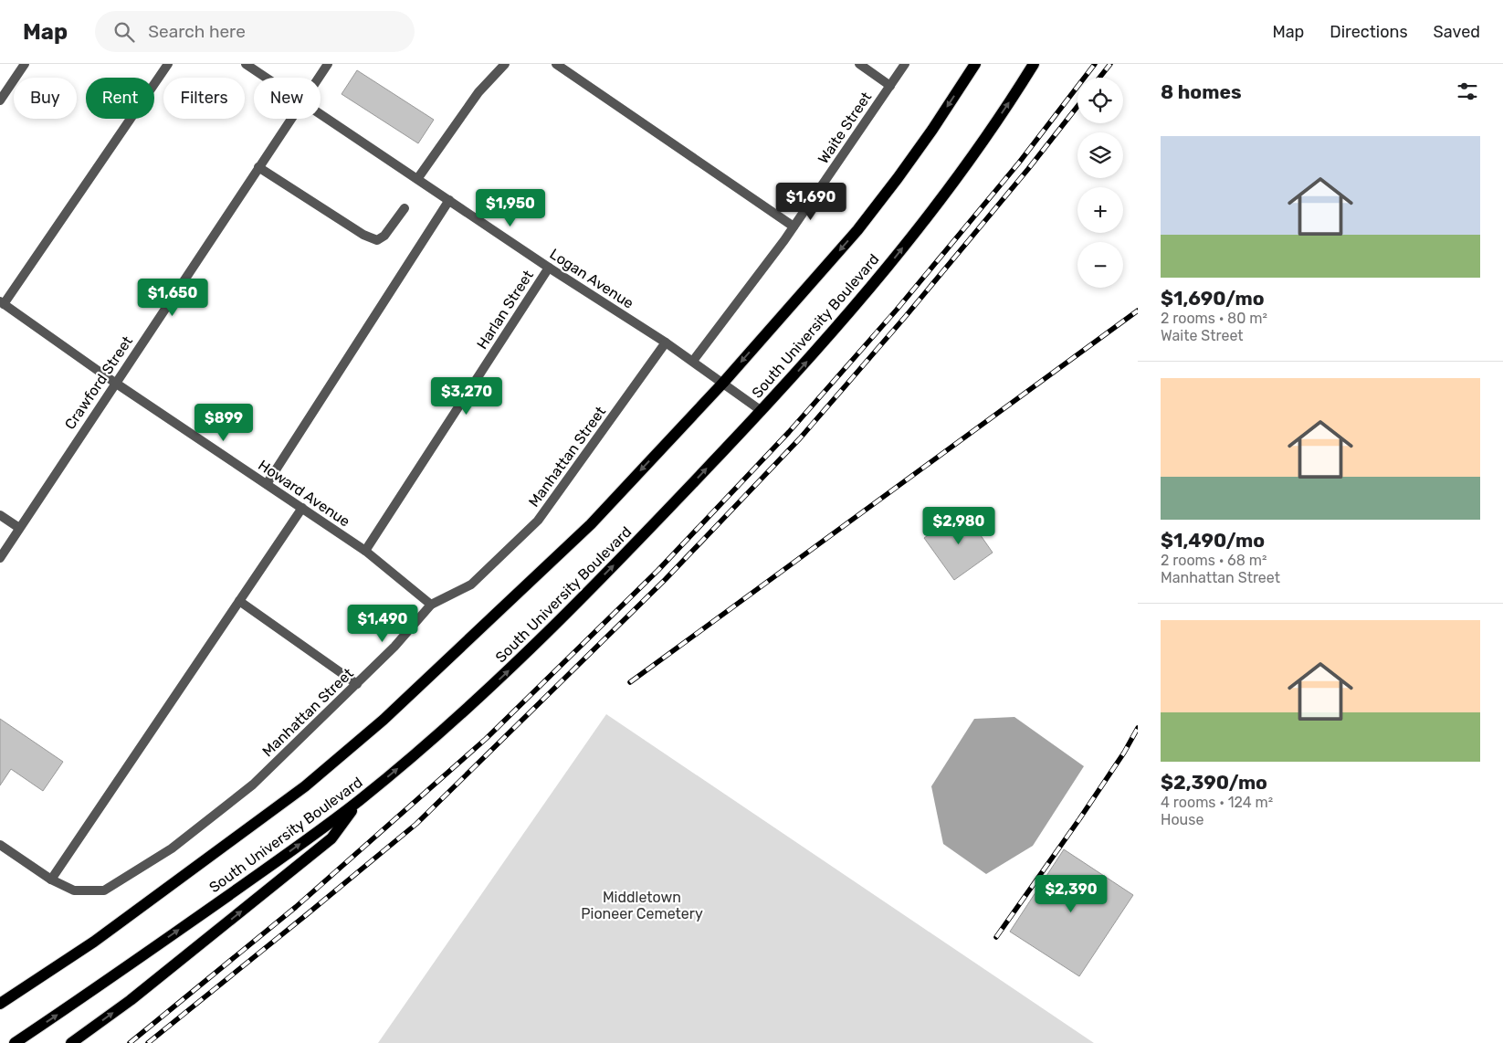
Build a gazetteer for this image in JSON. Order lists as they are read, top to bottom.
{
  "streets": {
    "main road": ["South University Boulevard"],
    "street": [
      "Waite Street",
      "Logan Avenue",
      "Harlan Street",
      "Crawford Street",
      "Manhattan Street",
      "Howard Avenue"
    ]
  },
  "crossings": [
    ["Waite Street", "Logan Avenue"],
    ["Logan Avenue", "Harlan Street"],
    ["Logan Avenue", "South University Boulevard"],
    ["Logan Avenue", "Manhattan Street"],
    ["Harlan Street", "Howard Avenue"],
    ["Crawford Street", "Howard Avenue"],
    ["Manhattan Street", "Howard Avenue"]
  ],
  "parks": ["Middletown Pioneer Cemetery"],
  "page": {
    "header": "Map",
    "search": "Search here",
    "nav": ["Map", "Directions", "Saved"],
    "heading": "8 homes",
    "map_buttons": ["+", "−"],
    "chip": [
      "Buy",
      "Rent",
      "Filters",
      "New"
    ],
    "list": [
      {
        "name": "$1,690/mo",
        "note": "2 rooms · 80 m² · Waite Street"
      },
      {
        "name": "$1,490/mo",
        "note": "2 rooms · 68 m² · Manhattan Street"
      },
      {
        "name": "$2,390/mo",
        "note": "4 rooms · 124 m² · House"
      }
    ],
    "price": [
      "$1,690",
      "$1,950",
      "$1,650",
      "$3,270",
      "$899",
      "$2,980",
      "$1,490",
      "$2,390"
    ]
  }
}
